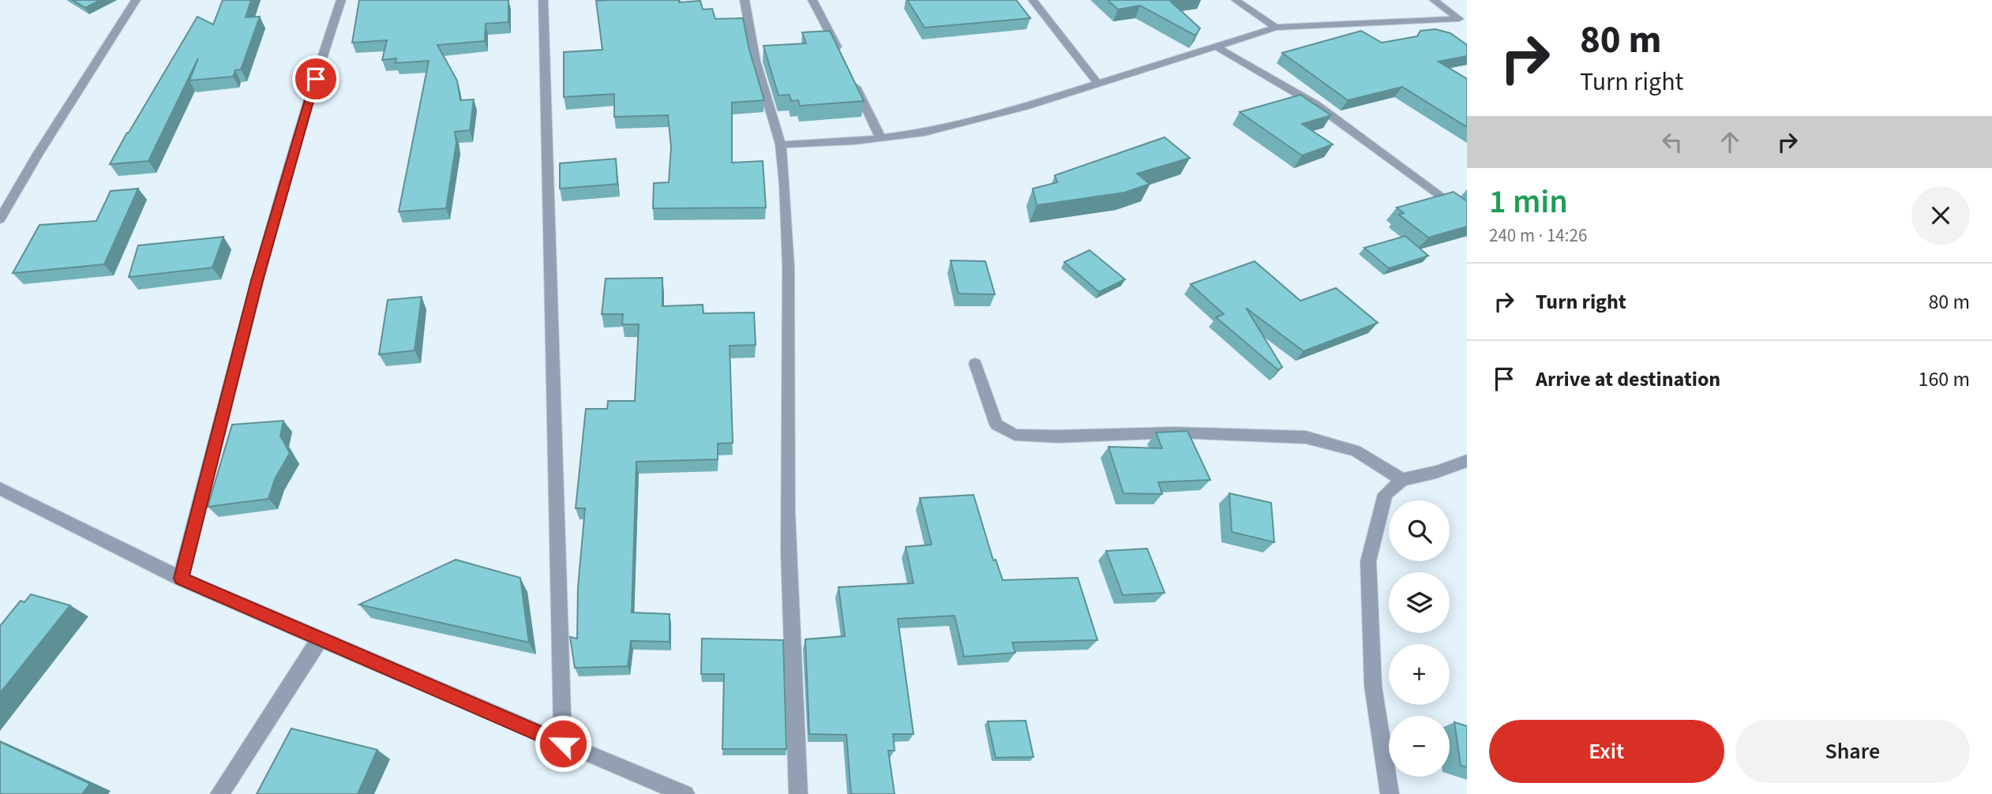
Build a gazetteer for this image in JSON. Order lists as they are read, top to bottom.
{
  "page": {
    "turn": ["80 m", "Turn right"],
    "heading": ["1 min", "240 m · 14:26"],
    "list": [
      {
        "name": "Turn right",
        "value": "80 m"
      },
      {
        "name": "Arrive at destination",
        "value": "160 m"
      }
    ],
    "map_buttons": ["+", "−"],
    "buttons": ["Exit", "Share"]
  }
}
